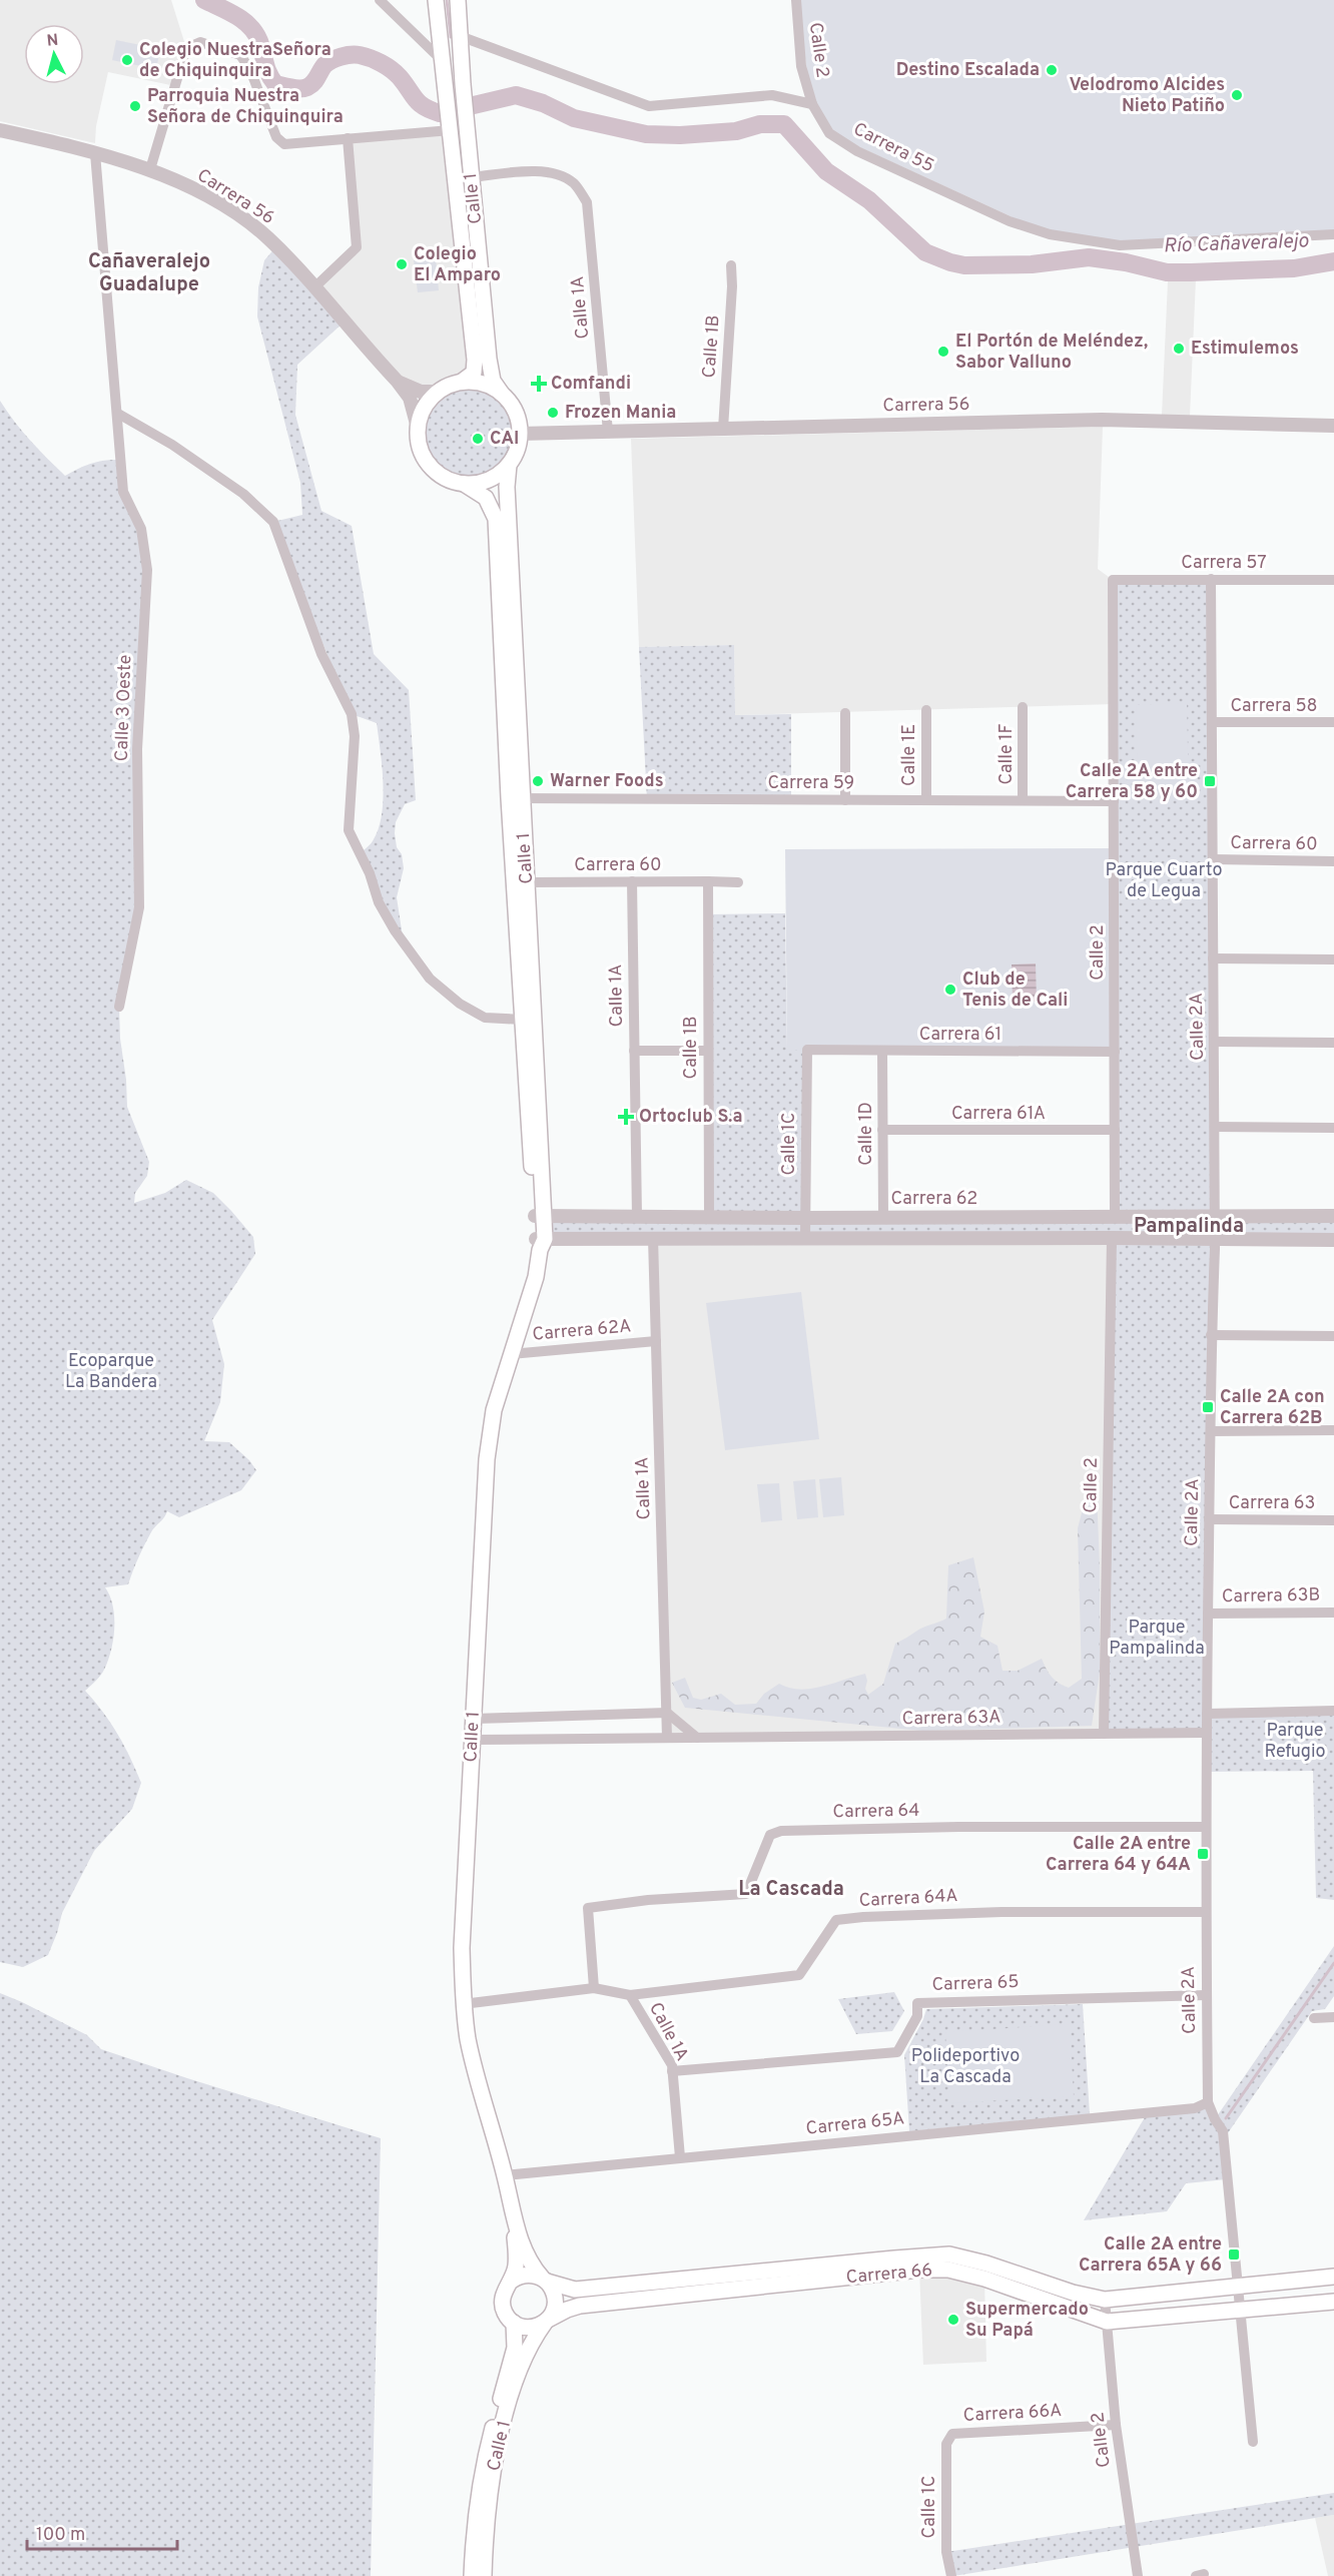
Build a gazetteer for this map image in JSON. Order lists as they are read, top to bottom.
{
  "streets": {
    "main road": ["Calle 1", "Carrera 66"],
    "street": [
      "Calle 2",
      "Carrera 55",
      "Carrera 56",
      "Calle 1A",
      "Calle 1B",
      "Carrera 57",
      "Carrera 58",
      "Calle 3 Oeste",
      "Calle 1F",
      "Calle 1E",
      "Carrera 59",
      "Carrera 60",
      "Calle 2A",
      "Carrera 61",
      "Carrera 61A",
      "Calle 1D",
      "Calle 1C",
      "Carrera 62",
      "Carrera 62A",
      "Carrera 63",
      "Carrera 63B",
      "Carrera 63A",
      "Carrera 64",
      "Carrera 64A",
      "Carrera 65",
      "Carrera 65A",
      "Carrera 66A"
    ]
  },
  "crossings": [
    ["Calle 2", "Carrera 55"],
    ["Calle 2", "Carrera 57"],
    ["Calle 2", "Carrera 59"],
    ["Calle 2", "Carrera 61"],
    ["Calle 2", "Carrera 61A"],
    ["Calle 2", "Carrera 62"],
    ["Calle 2", "Carrera 63A"],
    ["Calle 2", "Carrera 66"],
    ["Calle 2", "Carrera 66A"],
    ["Carrera 56", "Calle 1"],
    ["Carrera 56", "Calle 1A"],
    ["Carrera 56", "Calle 1B"],
    ["Carrera 56", "Calle 3 Oeste"],
    ["Calle 1", "Calle 1A"],
    ["Calle 1", "Carrera 59"],
    ["Calle 1", "Carrera 60"],
    ["Calle 1", "Carrera 62"],
    ["Calle 1", "Carrera 62A"],
    ["Calle 1", "Carrera 63A"],
    ["Calle 1", "Carrera 64A"],
    ["Calle 1", "Carrera 65A"],
    ["Calle 1", "Carrera 66"],
    ["Calle 1A", "Carrera 60"],
    ["Calle 1A", "Carrera 62"],
    ["Calle 1A", "Carrera 62A"],
    ["Calle 1A", "Carrera 63A"],
    ["Calle 1A", "Carrera 64A"],
    ["Calle 1A", "Carrera 65"],
    ["Calle 1A", "Carrera 65A"],
    ["Calle 1B", "Carrera 60"],
    ["Calle 1B", "Carrera 62"],
    ["Carrera 57", "Calle 2A"],
    ["Carrera 58", "Calle 2A"],
    ["Calle 1F", "Carrera 59"],
    ["Calle 1E", "Carrera 59"],
    ["Carrera 60", "Calle 2A"],
    ["Calle 2A", "Carrera 62"],
    ["Calle 2A", "Carrera 63"],
    ["Calle 2A", "Carrera 63B"],
    ["Calle 2A", "Carrera 63A"],
    ["Calle 2A", "Carrera 64"],
    ["Calle 2A", "Carrera 64A"],
    ["Calle 2A", "Carrera 65"],
    ["Calle 2A", "Carrera 65A"],
    ["Calle 2A", "Carrera 66"],
    ["Carrera 61", "Calle 1D"],
    ["Carrera 61", "Calle 1C"],
    ["Carrera 61A", "Calle 1D"],
    ["Calle 1D", "Carrera 62"],
    ["Calle 1C", "Carrera 62"],
    ["Calle 1C", "Carrera 66A"],
    ["Carrera 64", "Carrera 64A"]
  ],
  "districts": ["Cañaveralejo Guadalupe", "Pampalinda", "La Cascada"],
  "water": ["Río Cañaveralejo"],
  "parks": [
    "Parque Cuarto de Legua",
    "Ecoparque La Bandera",
    "Parque Pampalinda",
    "Parque Refugio",
    "Polideportivo La Cascada"
  ],
  "places": {
    "other": [
      "Colegio NuestraSeñora de Chiquinquira",
      "Destino Escalada",
      "Velodromo Alcides Nieto Patiño",
      "Parroquia Nuestra Señora de Chiquinquira",
      "Colegio El Amparo",
      "Estimulemos",
      "El Portón de Meléndez, Sabor Valluno",
      "Frozen Mania",
      "CAI",
      "Warner Foods",
      "Club de Tenis de Cali",
      "Supermercado Su Papá"
    ],
    "health": ["Comfandi", "Ortoclub S.a"],
    "transit": [
      "Calle 2A entre Carrera 58 y 60",
      "Calle 2A con Carrera 62B",
      "Calle 2A entre Carrera 64 y 64A",
      "Calle 2A entre Carrera 65A y 66"
    ]
  },
  "scale_bar": "100 m",
  "north": "top"
}
